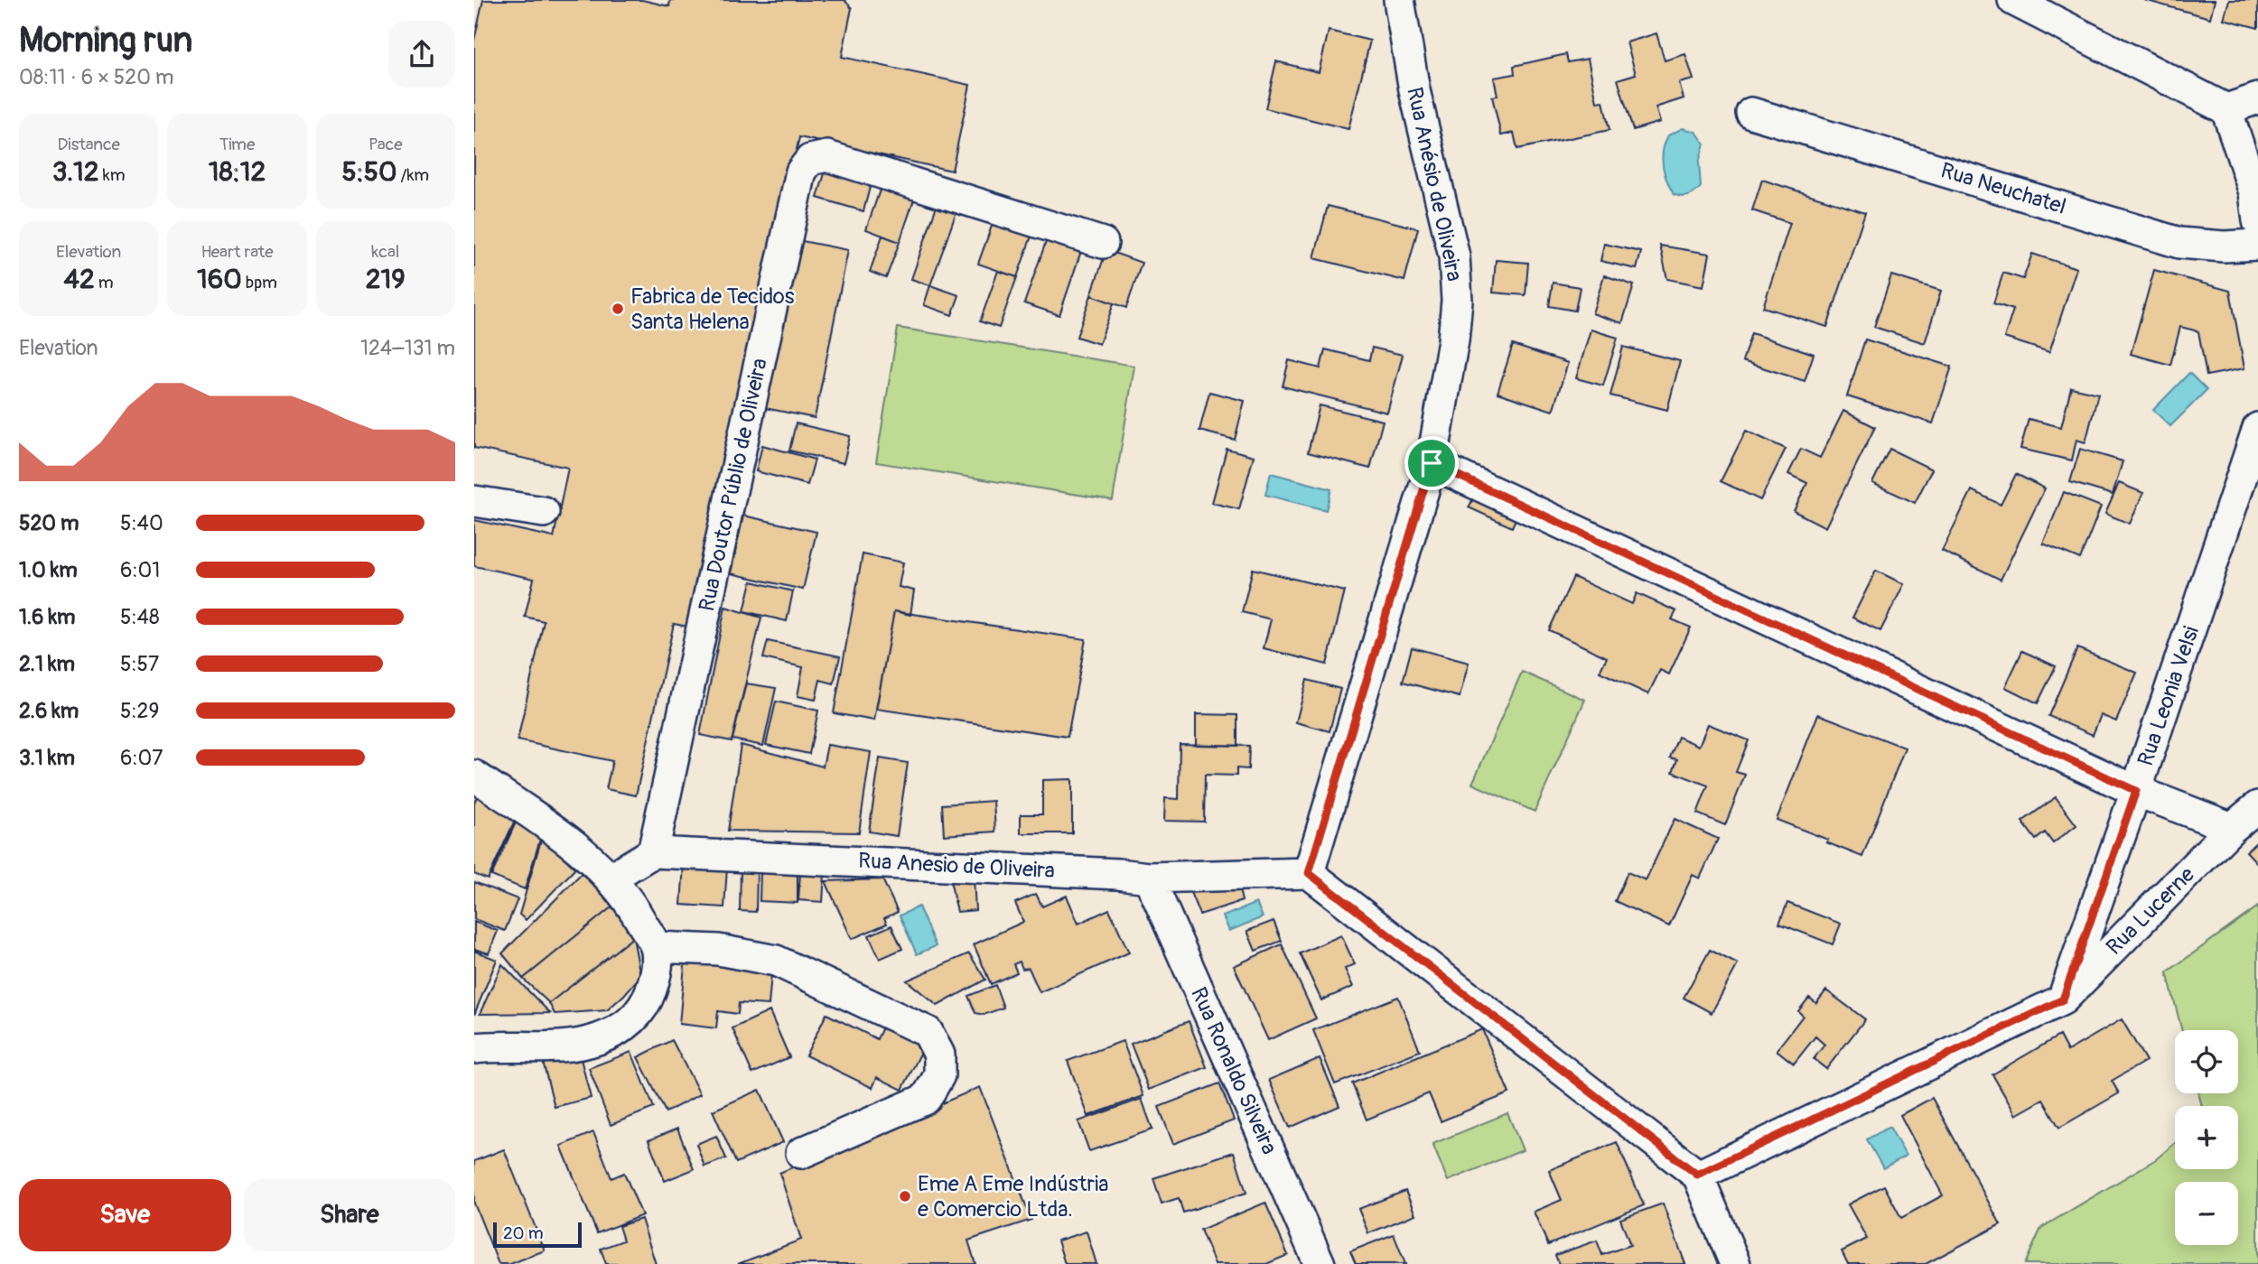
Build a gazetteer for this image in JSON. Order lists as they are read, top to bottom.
{
  "streets": {
    "street": [
      "Rua Anésio de Oliveira",
      "Rua Neuchatel",
      "Rua Doutor Públio de Oliveira",
      "Rua Leonia Velsi",
      "Rua Anesio de Oliveira",
      "Rua Lucerne",
      "Rua Ronaldo Silveira"
    ]
  },
  "crossings": [
    ["Rua Anésio de Oliveira", "Rua Anesio de Oliveira"],
    ["Rua Doutor Públio de Oliveira", "Rua Anesio de Oliveira"],
    ["Rua Leonia Velsi", "Rua Lucerne"],
    ["Rua Anesio de Oliveira", "Rua Ronaldo Silveira"]
  ],
  "places": ["Fabrica de Tecidos Santa Helena", "Eme A Eme Indústria e Comercio Ltda."],
  "scale_bar": "20 m",
  "page": {
    "heading": ["Morning run", "08:11 · 6 × 520 m"],
    "stats": [
      ["Distance", "3.12 km"],
      ["Time", "18:12"],
      ["Pace", "5:50 /km"],
      ["Elevation", "42 m"],
      ["Heart rate", "160 bpm"],
      ["kcal", "219"]
    ],
    "chart": ["Elevation", "124–131 m"],
    "list": [
      {
        "name": "520 m",
        "note": "5:40"
      },
      {
        "name": "1.0 km",
        "note": "6:01"
      },
      {
        "name": "1.6 km",
        "note": "5:48"
      },
      {
        "name": "2.1 km",
        "note": "5:57"
      },
      {
        "name": "2.6 km",
        "note": "5:29"
      },
      {
        "name": "3.1 km",
        "note": "6:07"
      }
    ],
    "map_buttons": ["+", "−"],
    "buttons": ["Save", "Share"],
    "scale": "20 m"
  }
}
